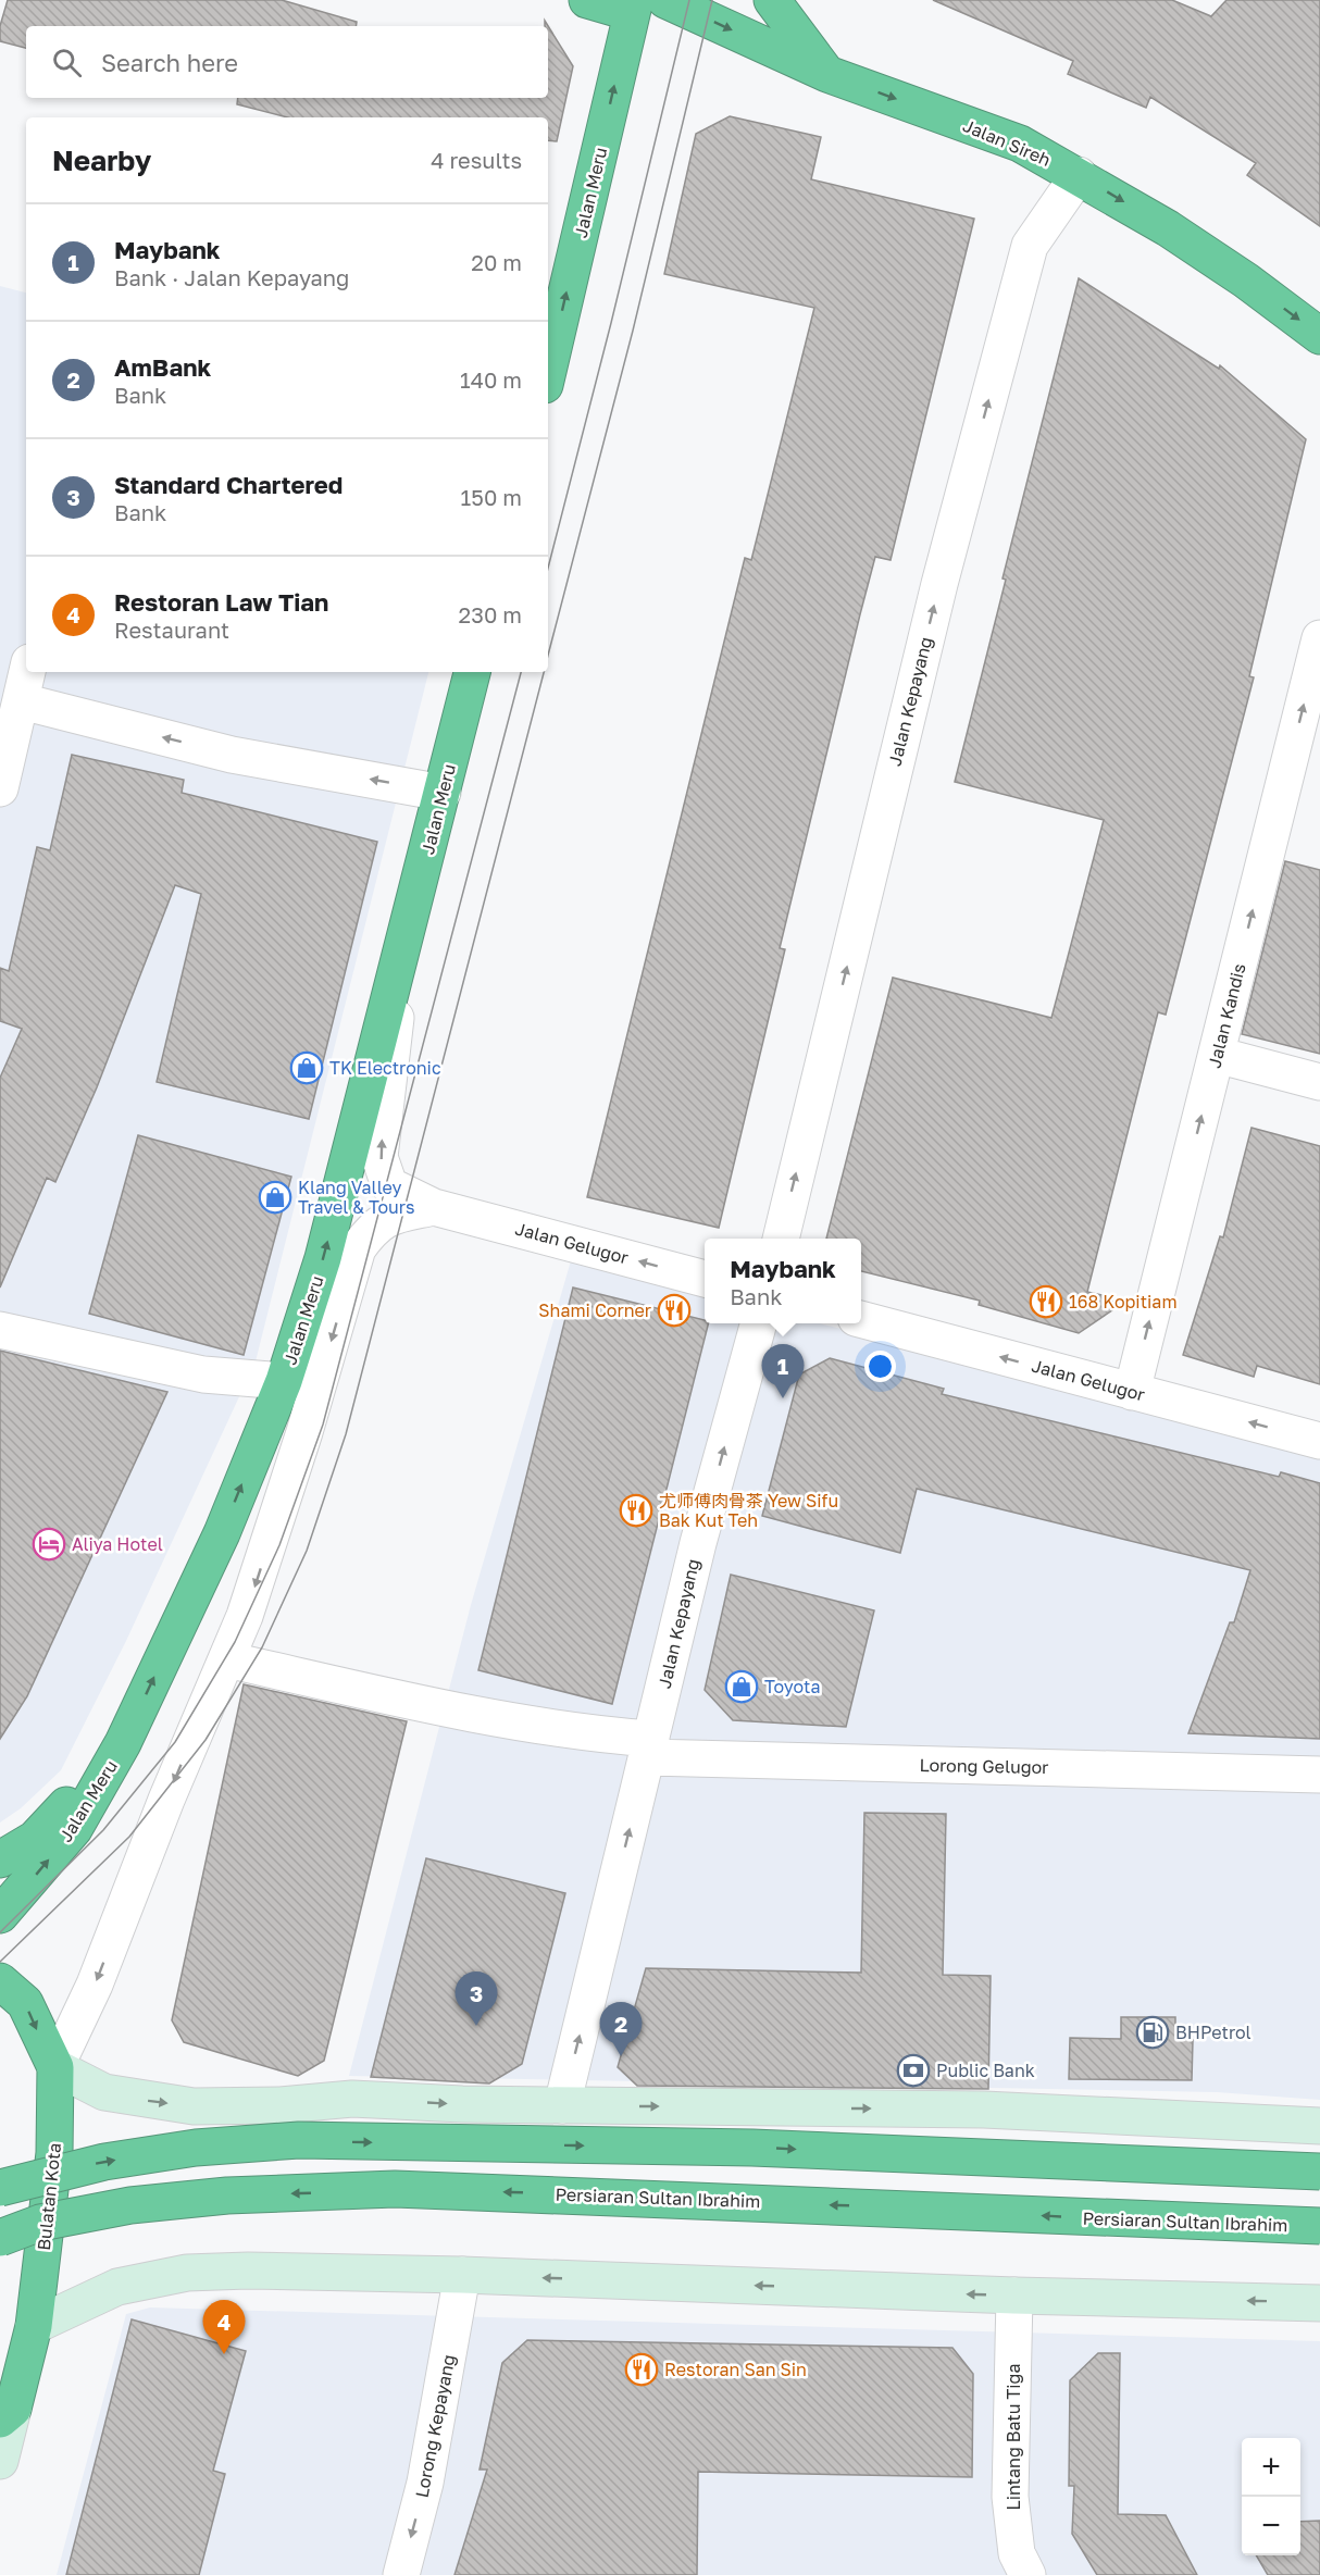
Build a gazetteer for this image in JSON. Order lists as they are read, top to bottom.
{
  "streets": {
    "highway": [
      "Jalan Sireh",
      "Jalan Meru",
      "Bulatan Kota",
      "Persiaran Sultan Ibrahim"
    ],
    "street": [
      "Jalan Kepayang",
      "Jalan Kandis",
      "Jalan Gelugor",
      "Lorong Gelugor",
      "Lorong Kepayang",
      "Lintang Batu Tiga"
    ]
  },
  "crossings": [
    ["Jalan Sireh", "Jalan Kepayang"],
    ["Jalan Meru", "Jalan Gelugor"],
    ["Jalan Meru", "Lorong Gelugor"],
    ["Jalan Meru", "Bulatan Kota"],
    ["Jalan Kepayang", "Lorong Gelugor"],
    ["Jalan Kandis", "Jalan Gelugor"]
  ],
  "one_way": [
    "Jalan Sireh",
    "Jalan Kepayang",
    "Jalan Kandis",
    "Jalan Gelugor",
    "Lorong Kepayang"
  ],
  "places": {
    "shop": ["TK Electronic", "Klang Valley Travel & Tours", "Toyota"],
    "restaurant": [
      "168 Kopitiam",
      "Shami Corner",
      "尤师傅肉骨茶 Yew Sifu Bak Kut Teh",
      "Restoran San Sin"
    ],
    "hotel": ["Aliya Hotel"],
    "fuel station": ["BHPetrol"],
    "bank": ["Public Bank"]
  },
  "page": {
    "search": "Search here",
    "heading": ["Nearby", "4 results"],
    "list": [
      {
        "mark": "1",
        "name": "Maybank",
        "note": "Bank · Jalan Kepayang",
        "value": "20 m"
      },
      {
        "mark": "2",
        "name": "AmBank",
        "note": "Bank",
        "value": "140 m"
      },
      {
        "mark": "3",
        "name": "Standard Chartered",
        "note": "Bank",
        "value": "150 m"
      },
      {
        "mark": "4",
        "name": "Restoran Law Tian",
        "note": "Restaurant",
        "value": "230 m"
      }
    ],
    "popup": ["Maybank", "Bank"],
    "pins": [
      "1",
      "3",
      "2",
      "4"
    ],
    "map_buttons": ["+", "−"]
  }
}
